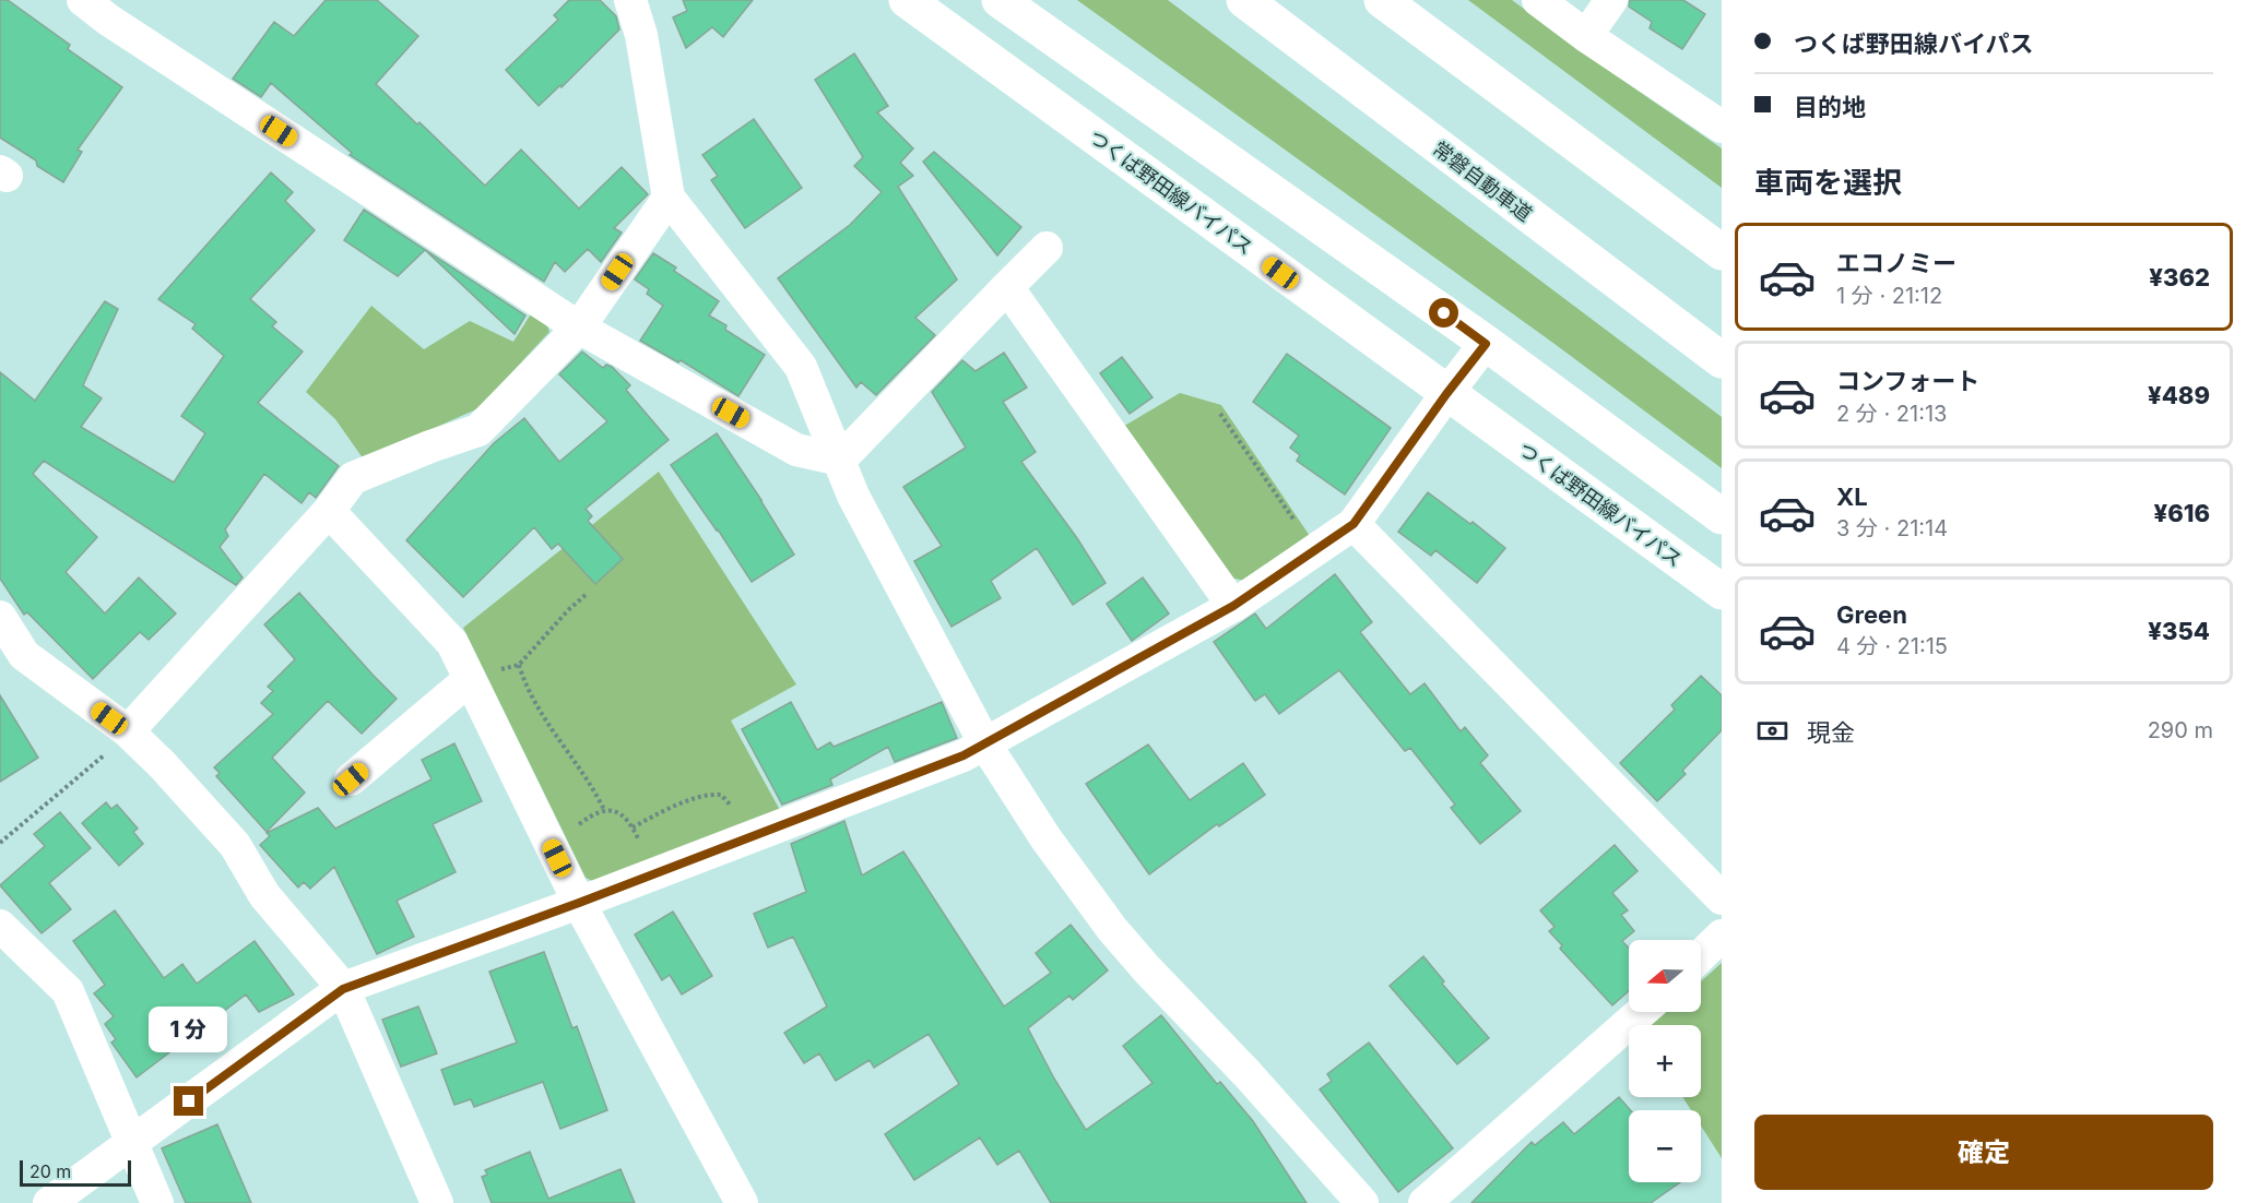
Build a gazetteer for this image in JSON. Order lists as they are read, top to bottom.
{
  "streets": {
    "main road": ["常磐自動車道", "つくば野田線バイパス"]
  },
  "scale_bar": "20 m",
  "north": "left",
  "page": {
    "banner": ["つくば野田線バイパス", "目的地"],
    "heading": "車両を選択",
    "list": [
      {
        "name": "エコノミー",
        "note": "1 分 · 21:12",
        "value": "¥362"
      },
      {
        "name": "コンフォート",
        "note": "2 分 · 21:13",
        "value": "¥489"
      },
      {
        "name": "XL",
        "note": "3 分 · 21:14",
        "value": "¥616"
      },
      {
        "name": "Green",
        "note": "4 分 · 21:15",
        "value": "¥354"
      }
    ],
    "pay": ["現金", "290 m"],
    "map_buttons": ["+", "−"],
    "bubble": "1 分",
    "buttons": "確定",
    "scale": "20 m"
  }
}
